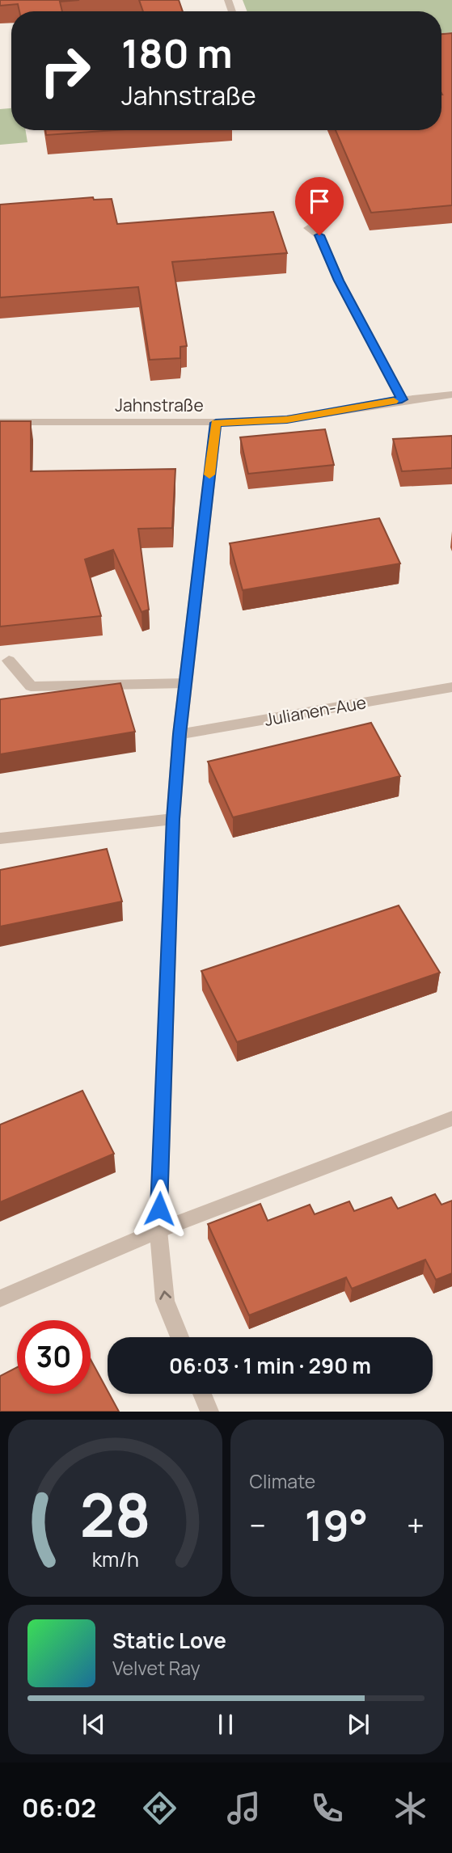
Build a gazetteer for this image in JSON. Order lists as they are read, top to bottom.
{
  "streets": {
    "street": ["Jahnstraße", "Julianen-Aue"]
  },
  "page": {
    "turn": ["180 m", "Jahnstraße"],
    "limit": "30",
    "trip": "06:03 · 1 min · 290 m",
    "tile": "Climate",
    "heat": ["−", "19°", "+"],
    "song": ["Static Love", "Velvet Ray"],
    "tabs": "06:02",
    "gauge": ["28", "km/h"]
  }
}
